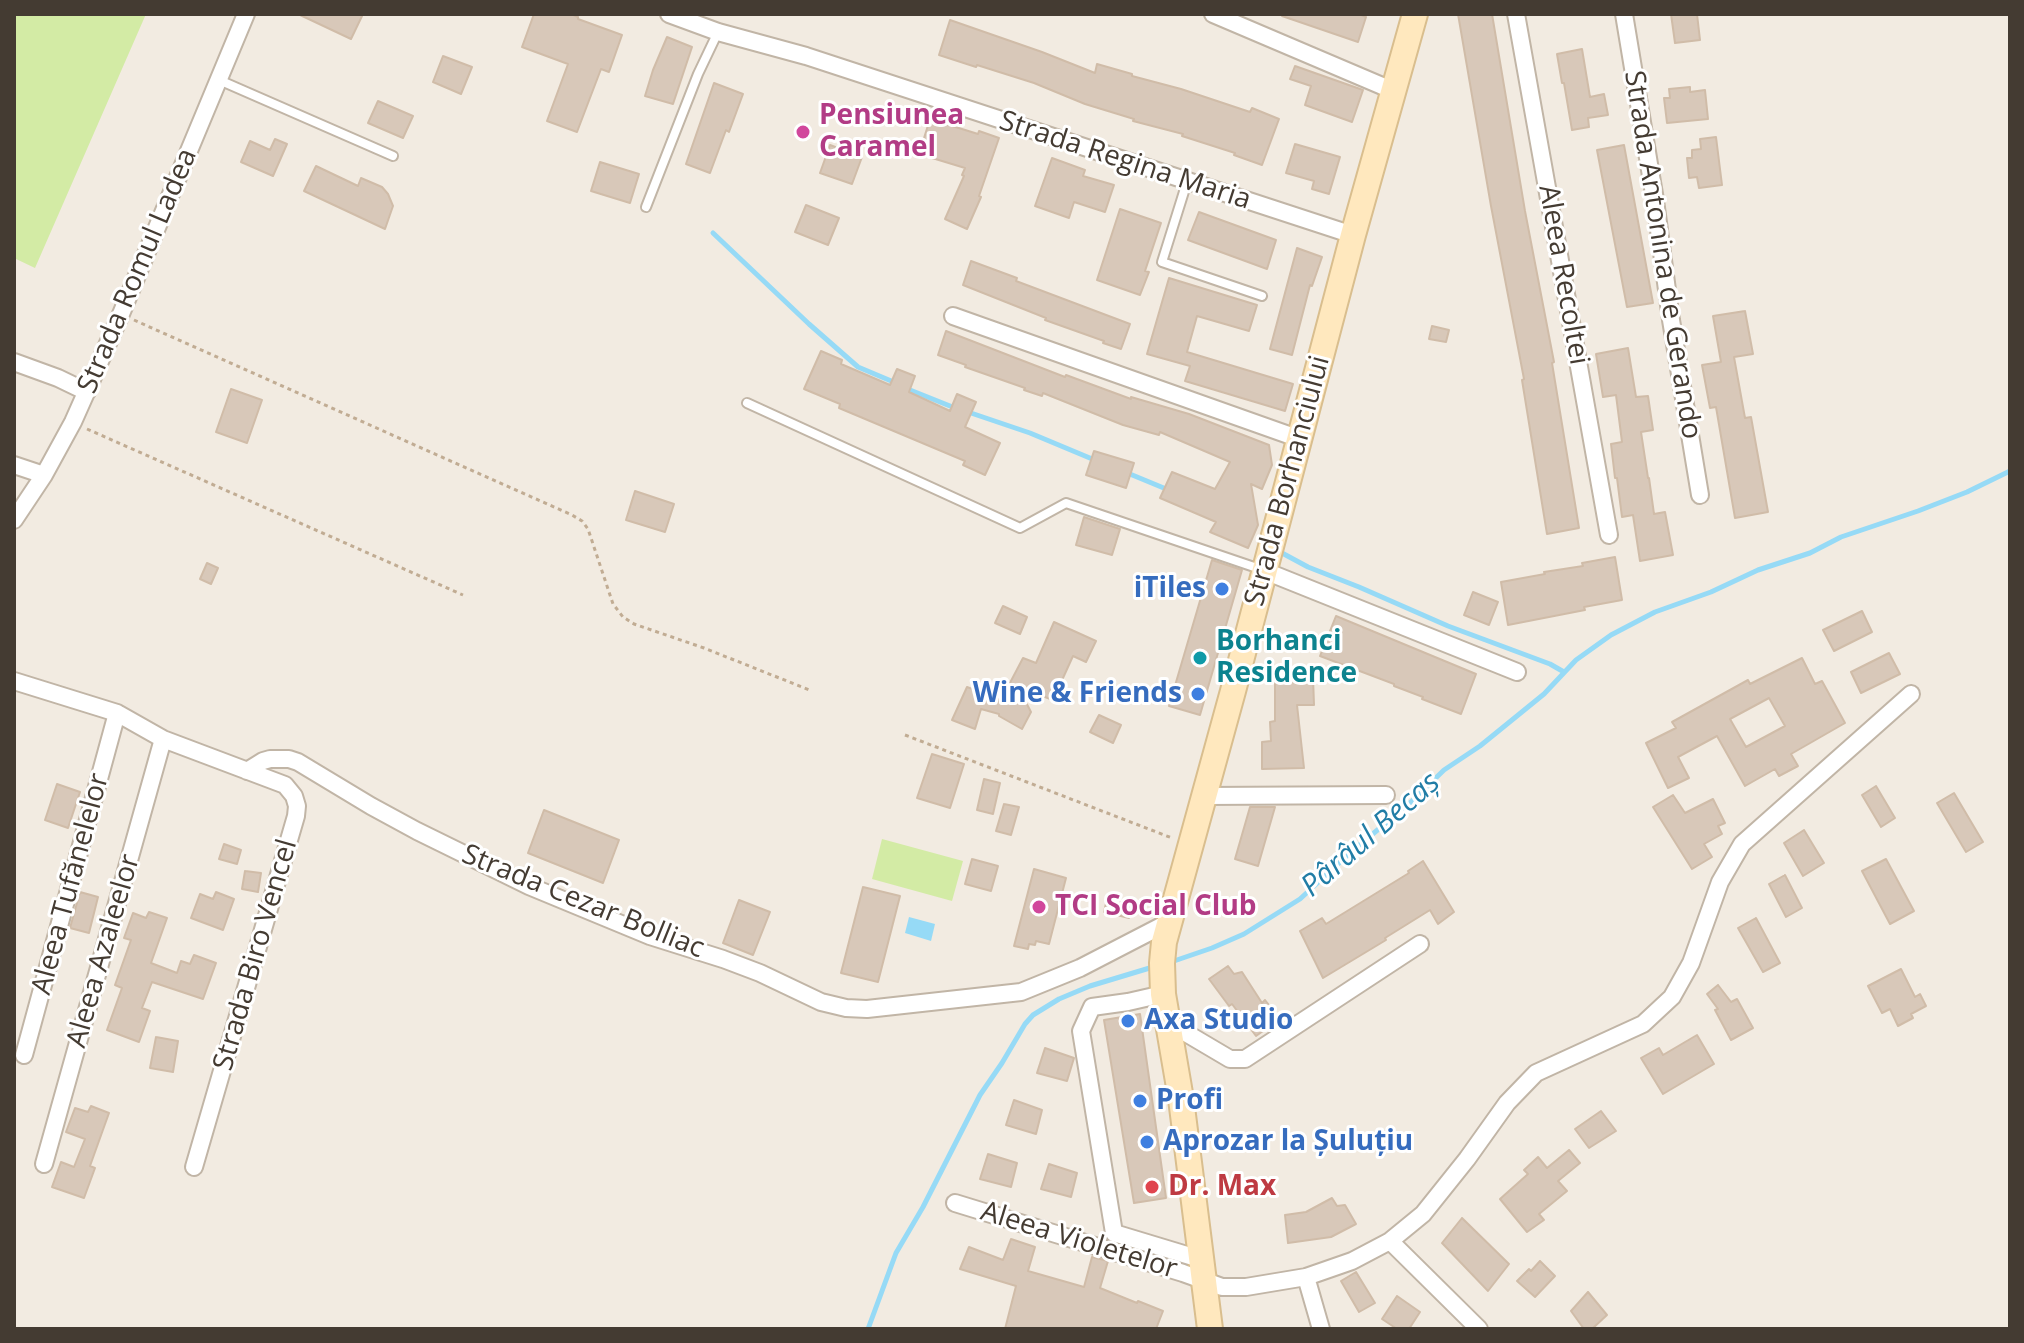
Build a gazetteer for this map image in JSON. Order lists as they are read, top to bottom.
{
  "streets": {
    "main road": ["Strada Borhanciului"],
    "street": [
      "Strada Regina Maria",
      "Strada Antonina de Gerando",
      "Strada Romul Ladea",
      "Aleea Recoltei",
      "Aleea Tufănelelor",
      "Strada Cezar Bolliac",
      "Aleea Azaleelor",
      "Strada Biro Vencel",
      "Aleea Violetelor"
    ]
  },
  "crossings": [
    ["Strada Regina Maria", "Strada Borhanciului"],
    ["Strada Borhanciului", "Strada Cezar Bolliac"],
    ["Strada Borhanciului", "Aleea Violetelor"],
    ["Strada Cezar Bolliac", "Strada Biro Vencel"]
  ],
  "water": ["Pârâul Becaș"],
  "places": [
    "Pensiunea Caramel",
    "iTiles",
    "Borhanci Residence",
    "Wine & Friends",
    "TCI Social Club",
    "Axa Studio",
    "Profi",
    "Aprozar la Șuluțiu",
    "Dr. Max"
  ]
}
